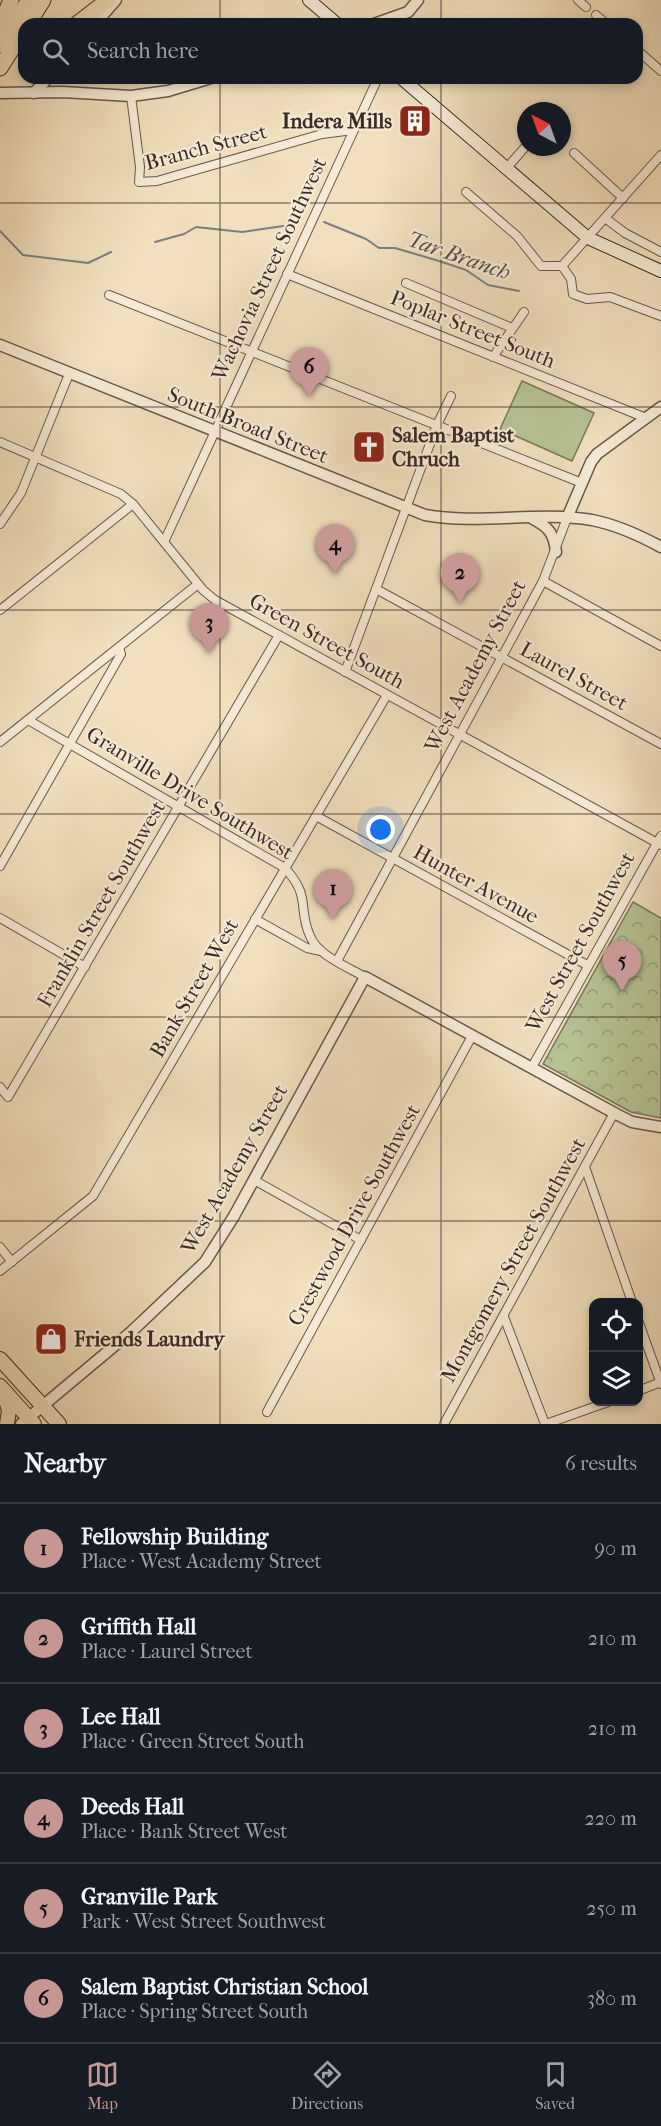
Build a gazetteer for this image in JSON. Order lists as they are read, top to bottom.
{
  "streets": {
    "street": [
      "Branch Street",
      "Wachovia Street Southwest",
      "Poplar Street South",
      "South Broad Street",
      "Green Street South",
      "West Academy Street",
      "Laurel Street",
      "Granville Drive Southwest",
      "Hunter Avenue",
      "Franklin Street Southwest",
      "West Street Southwest",
      "Bank Street West",
      "Crestwood Drive Southwest",
      "Montgomery Street Southwest"
    ]
  },
  "crossings": [
    ["Branch Street", "Wachovia Street Southwest"],
    ["Wachovia Street Southwest", "Poplar Street South"],
    ["Wachovia Street Southwest", "South Broad Street"],
    ["Wachovia Street Southwest", "Green Street South"],
    ["Poplar Street South", "West Academy Street"],
    ["South Broad Street", "West Academy Street"],
    ["Green Street South", "West Academy Street"],
    ["Green Street South", "Franklin Street Southwest"],
    ["Green Street South", "West Street Southwest"],
    ["Green Street South", "Bank Street West"],
    ["West Academy Street", "Laurel Street"],
    ["West Academy Street", "Hunter Avenue"],
    ["Granville Drive Southwest", "Franklin Street Southwest"],
    ["Granville Drive Southwest", "Bank Street West"],
    ["Hunter Avenue", "West Street Southwest"],
    ["Hunter Avenue", "Bank Street West"]
  ],
  "water": ["Tar Branch"],
  "places": {
    "building": ["Indera Mills"],
    "church": ["Salem Baptist Chruch"],
    "shop": ["Friends Laundry"]
  },
  "north": "top left",
  "page": {
    "search": "Search here",
    "pins": [
      "6",
      "4",
      "2",
      "3",
      "1",
      "5"
    ],
    "heading": ["Nearby", "6 results"],
    "list": [
      {
        "mark": "1",
        "name": "Fellowship Building",
        "note": "Place · West Academy Street",
        "value": "90 m"
      },
      {
        "mark": "2",
        "name": "Griffith Hall",
        "note": "Place · Laurel Street",
        "value": "210 m"
      },
      {
        "mark": "3",
        "name": "Lee Hall",
        "note": "Place · Green Street South",
        "value": "210 m"
      },
      {
        "mark": "4",
        "name": "Deeds Hall",
        "note": "Place · Bank Street West",
        "value": "220 m"
      },
      {
        "mark": "5",
        "name": "Granville Park",
        "note": "Park · West Street Southwest",
        "value": "250 m"
      },
      {
        "mark": "6",
        "name": "Salem Baptist Christian School",
        "note": "Place · Spring Street South",
        "value": "380 m"
      }
    ],
    "nav": ["Map", "Directions", "Saved"]
  }
}
